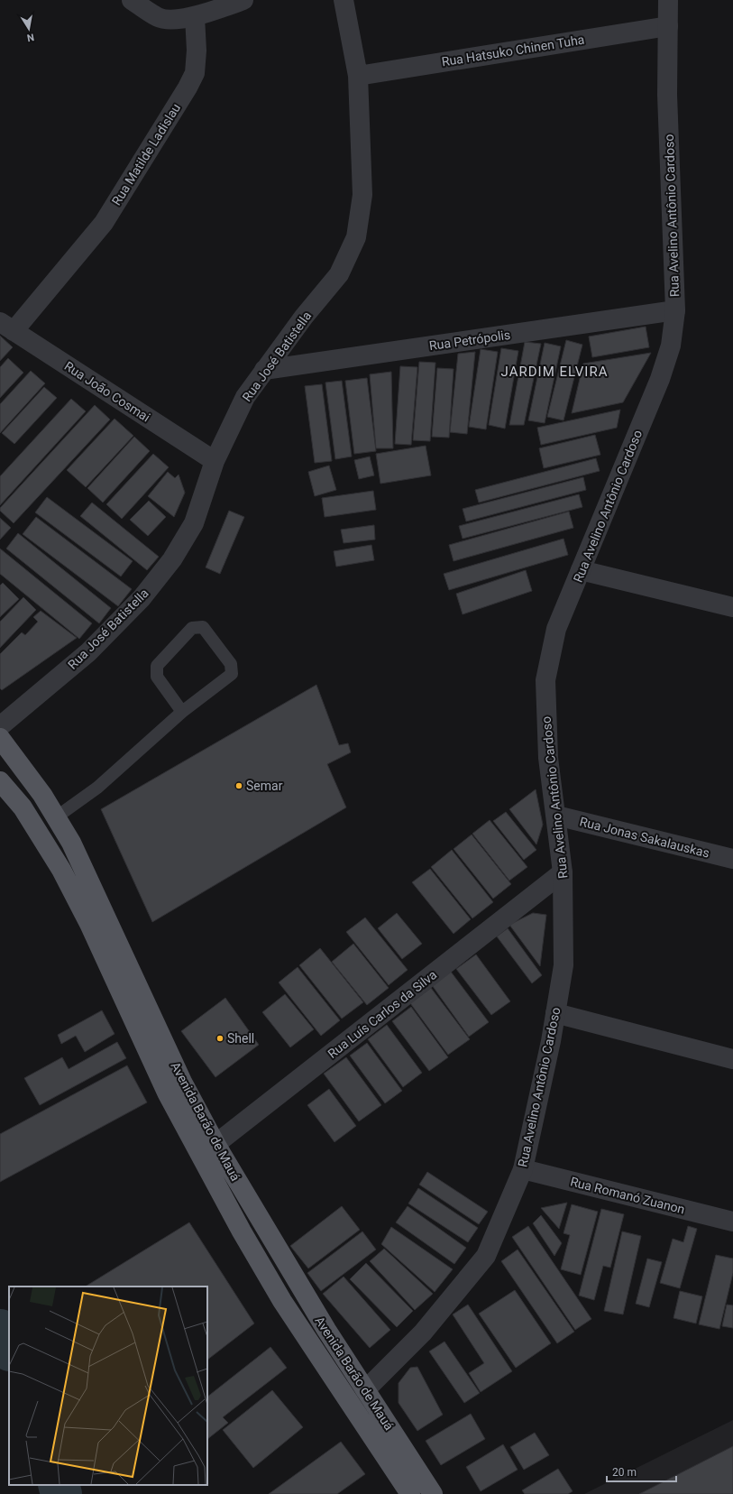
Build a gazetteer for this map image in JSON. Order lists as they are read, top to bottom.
{
  "streets": {
    "main road": ["Avenida Barão de Mauá"],
    "street": [
      "Rua Hatsuko Chinen Tuha",
      "Rua Matilde Ladislau",
      "Rua Avelino Antônio Cardoso",
      "Rua Petrópolis",
      "Rua José Batistella",
      "Rua João Cosmai",
      "Rua Jonas Sakalauskas",
      "Rua Luís Carlos da Silva",
      "Rua Romanó Zuanon"
    ]
  },
  "crossings": [
    ["Rua Hatsuko Chinen Tuha", "Rua Avelino Antônio Cardoso"],
    ["Rua Hatsuko Chinen Tuha", "Rua José Batistella"],
    ["Rua Matilde Ladislau", "Rua João Cosmai"],
    ["Rua Avelino Antônio Cardoso", "Rua Petrópolis"],
    ["Rua Avelino Antônio Cardoso", "Rua Jonas Sakalauskas"],
    ["Rua Avelino Antônio Cardoso", "Rua Luís Carlos da Silva"],
    ["Rua Avelino Antônio Cardoso", "Avenida Barão de Mauá"],
    ["Rua Avelino Antônio Cardoso", "Rua Romanó Zuanon"],
    ["Rua Petrópolis", "Rua José Batistella"],
    ["Rua José Batistella", "Rua João Cosmai"],
    ["Rua Luís Carlos da Silva", "Avenida Barão de Mauá"]
  ],
  "districts": ["JARDIM ELVIRA"],
  "places": ["Semar", "Shell"],
  "scale_bar": "20 m",
  "north": "bottom"
}
